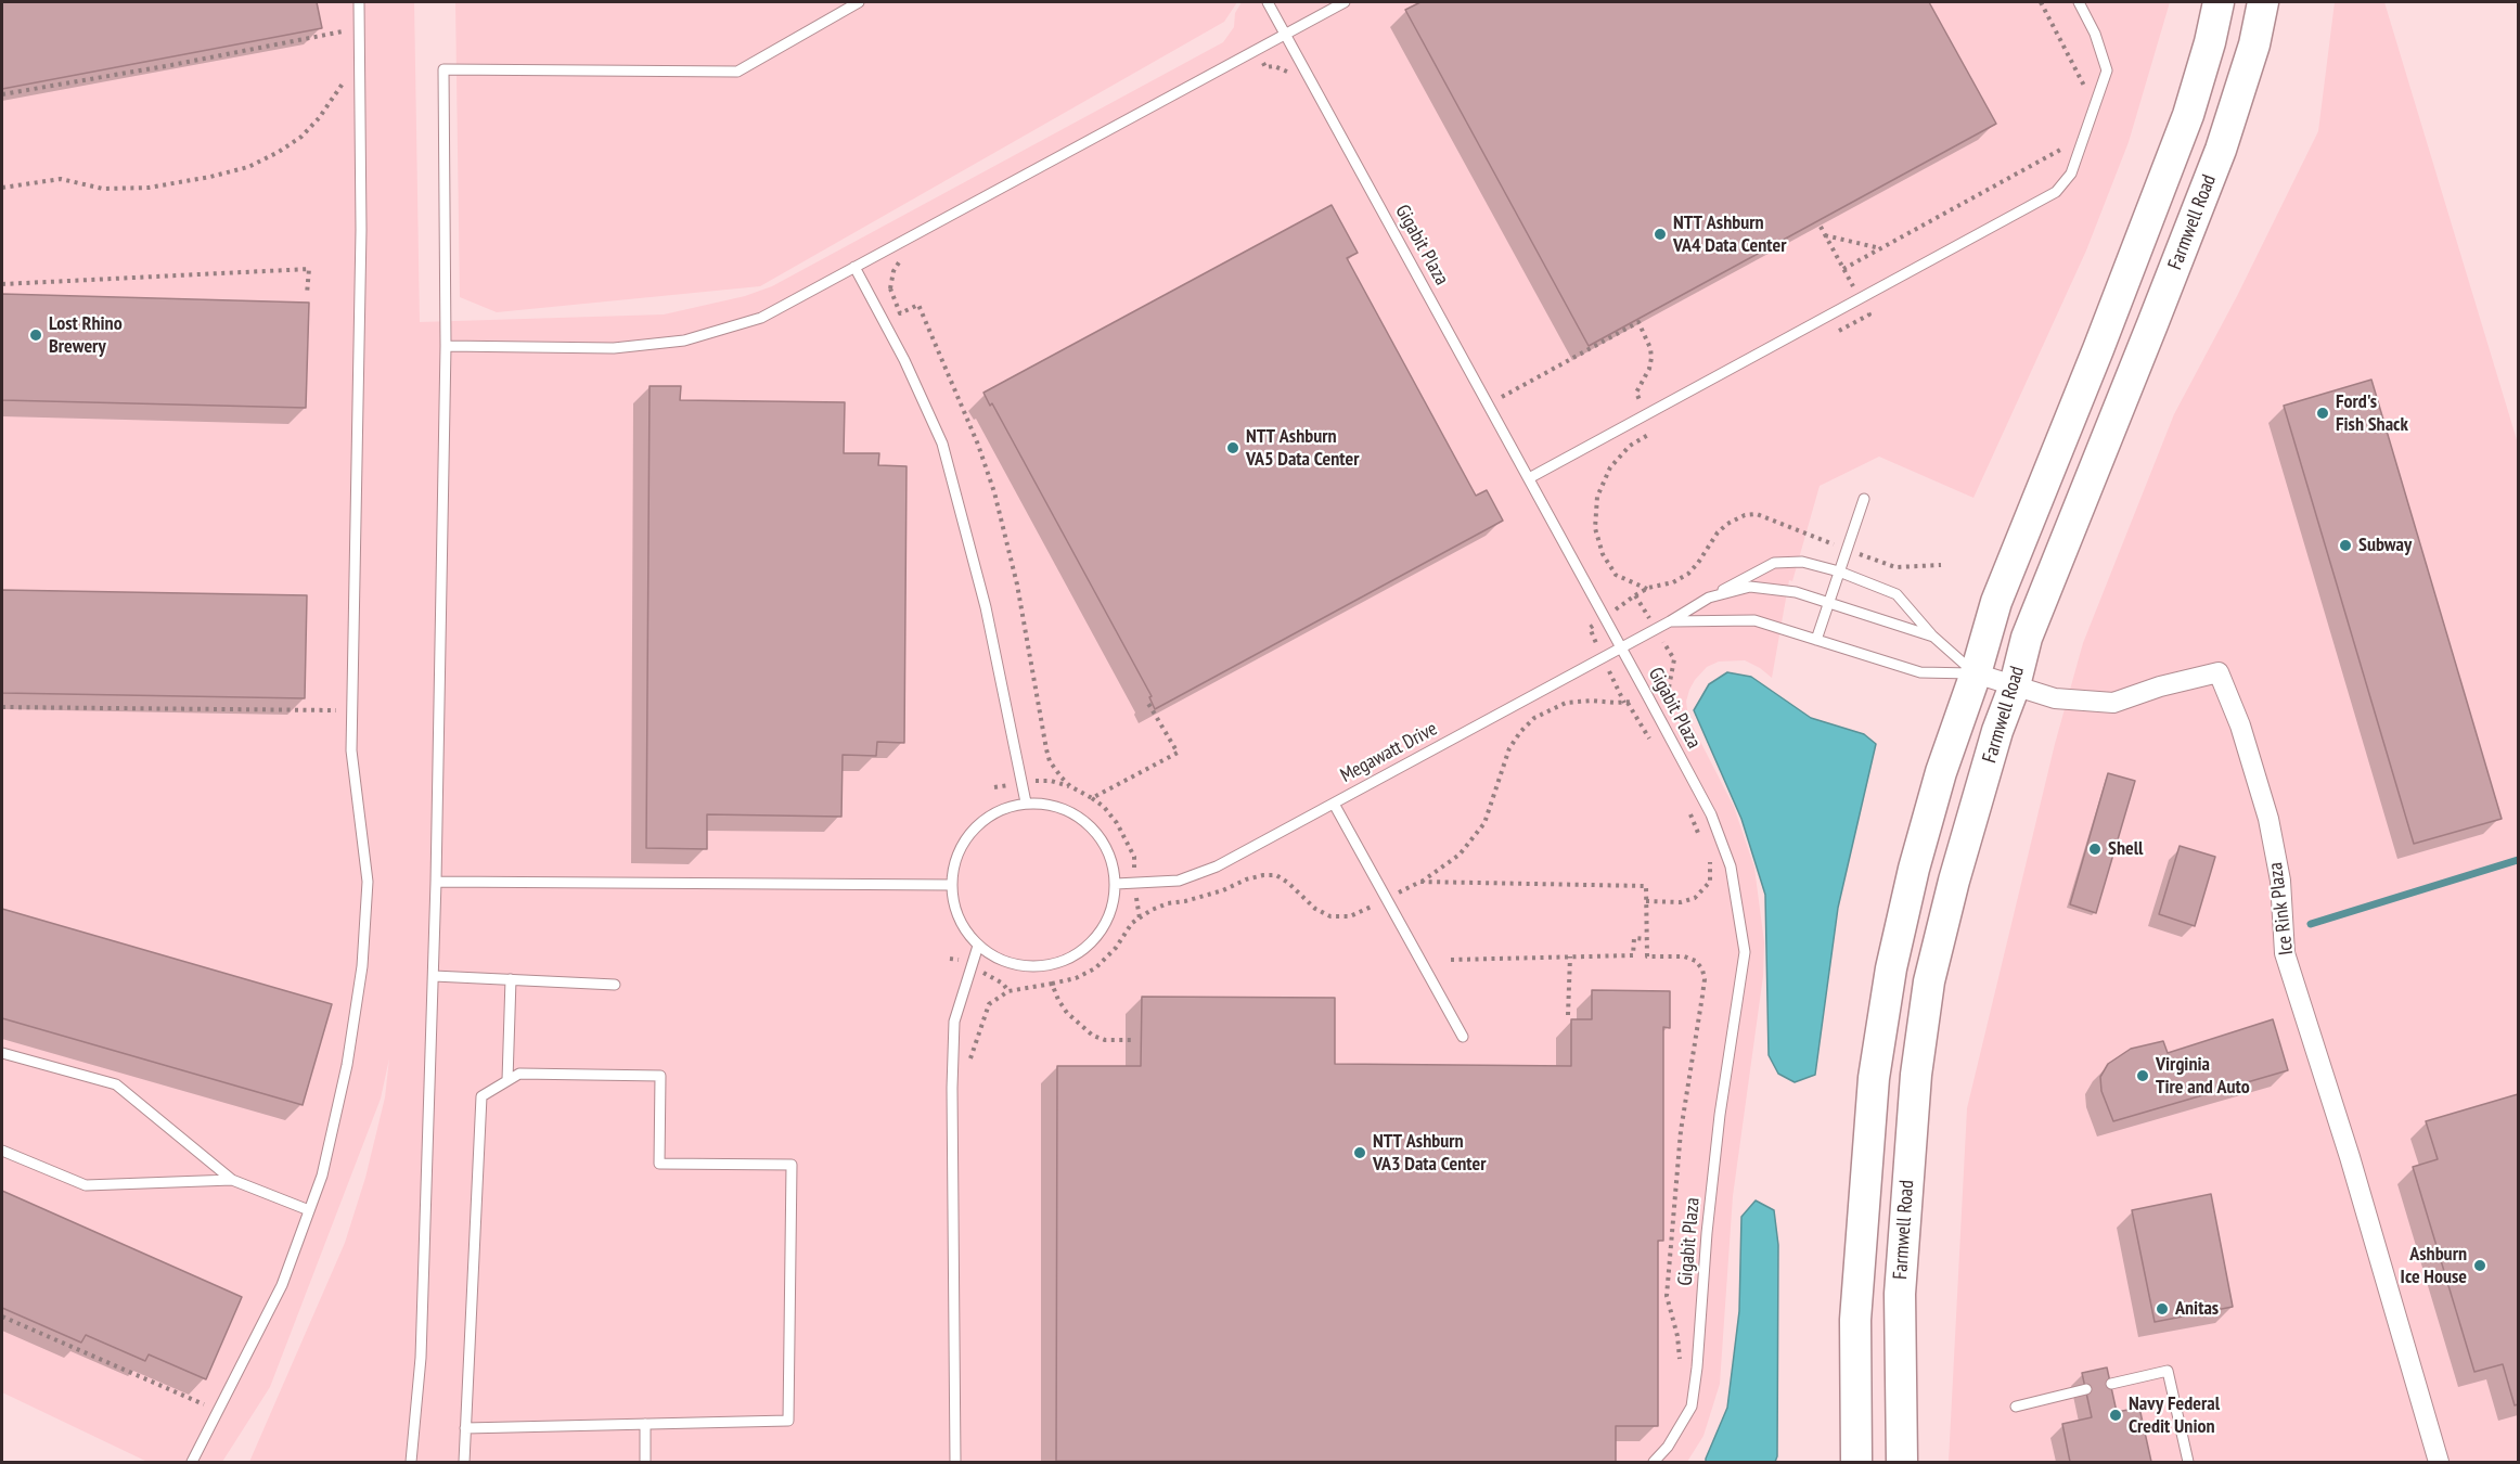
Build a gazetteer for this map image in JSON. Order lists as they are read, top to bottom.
{
  "streets": {
    "main road": ["Farmwell Road"],
    "street": ["Ice Rink Plaza"],
    "lane": ["Gigabit Plaza", "Megawatt Drive"]
  },
  "crossings": [
    ["Farmwell Road", "Ice Rink Plaza"],
    ["Gigabit Plaza", "Megawatt Drive"]
  ],
  "places": [
    "NTT Ashburn VA4 Data Center",
    "Lost Rhino Brewery",
    "Ford's Fish Shack",
    "NTT Ashburn VA5 Data Center",
    "Subway",
    "Shell",
    "Virginia Tire and Auto",
    "NTT Ashburn VA3 Data Center",
    "Ashburn Ice House",
    "Anitas",
    "Navy Federal Credit Union"
  ]
}
